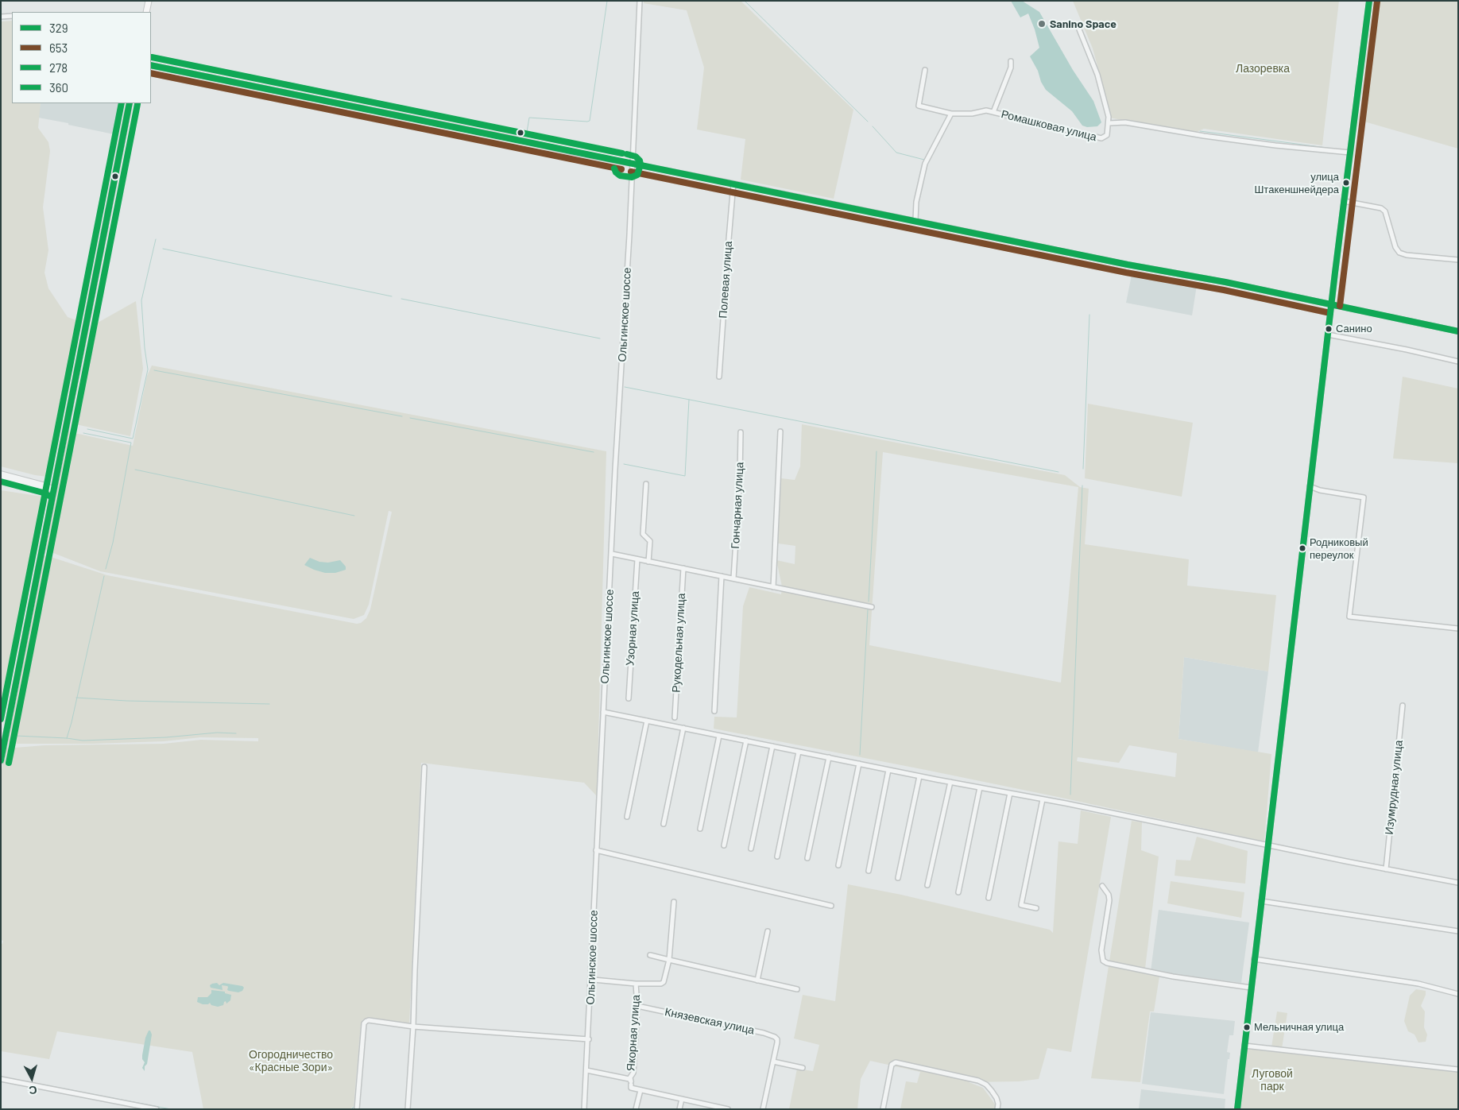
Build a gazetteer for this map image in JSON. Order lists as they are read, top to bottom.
{
  "streets": {
    "street": [
      "Ромашковая улица",
      "Полевая улица",
      "Ольгинское шоссе",
      "Гончарная улица",
      "Узорная улица",
      "Рукодельная улица",
      "Изумрудная улица",
      "Князевская улица",
      "Якорная улица"
    ]
  },
  "crossings": [
    ["Князевская улица", "Якорная улица"]
  ],
  "parks": ["Лазоревка", "Огородничество «Красные Зори»", "Луговой парк"],
  "places": [
    "Sanino Space",
    "улица Штакеншнейдера",
    "Санино",
    "Родниковый переулок",
    "Мельничная улица"
  ],
  "lines": [
    "transit line 360",
    "transit line 653",
    "transit line 278",
    "transit line 329"
  ],
  "legend": [
    "329",
    "653",
    "278",
    "360"
  ],
  "north": "bottom"
}
